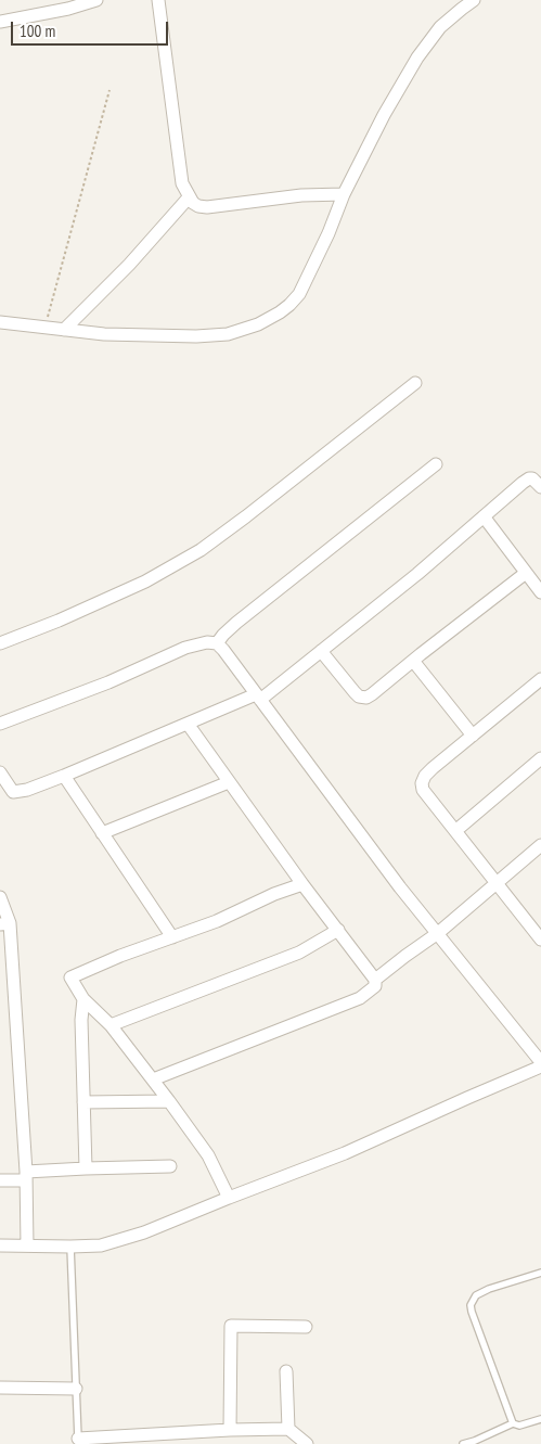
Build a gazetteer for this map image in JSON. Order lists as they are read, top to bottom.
{
  "scale_bar": "100 m"
}
